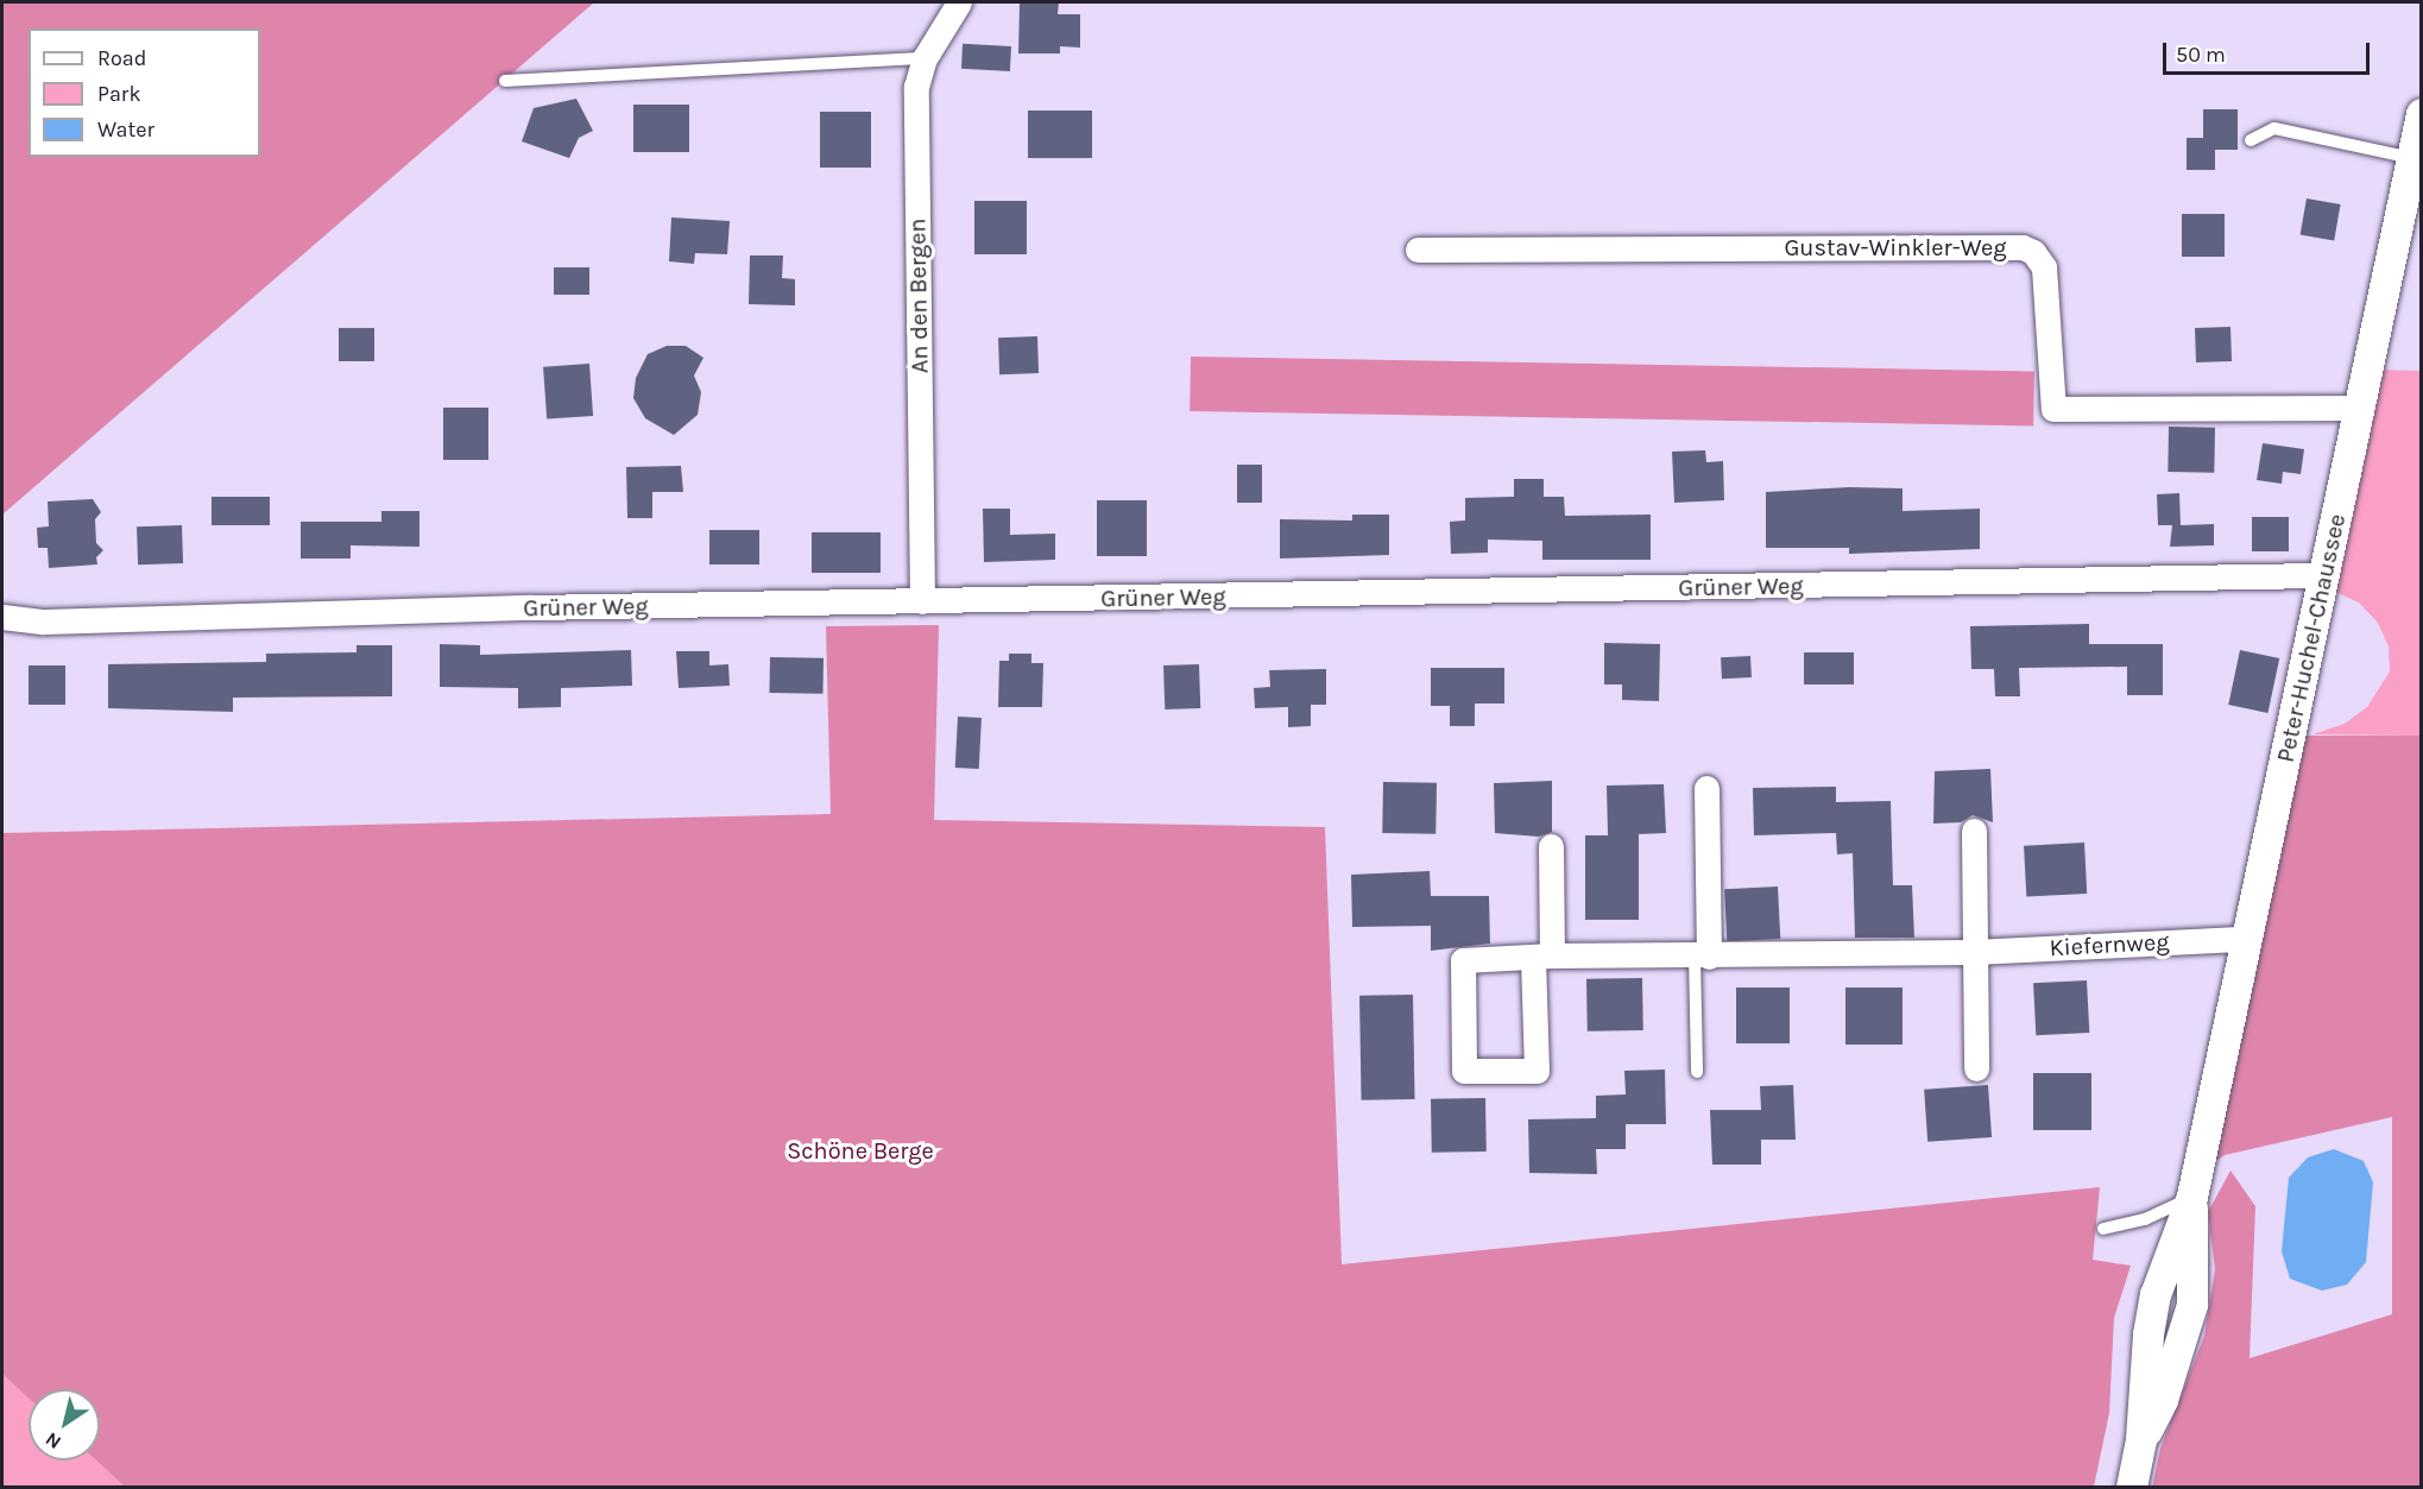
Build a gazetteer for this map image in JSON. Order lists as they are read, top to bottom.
{
  "streets": {
    "street": [
      "Gustav-Winkler-Weg",
      "An den Bergen",
      "Grüner Weg",
      "Peter-Huchel-Chaussee",
      "Kiefernweg"
    ]
  },
  "crossings": [
    ["Gustav-Winkler-Weg", "Peter-Huchel-Chaussee"],
    ["An den Bergen", "Grüner Weg"],
    ["Grüner Weg", "Peter-Huchel-Chaussee"],
    ["Peter-Huchel-Chaussee", "Kiefernweg"]
  ],
  "parks": ["Schöne Berge"],
  "legend": ["Road", "Park", "Water"],
  "scale_bar": "50 m",
  "north": "bottom left"
}
